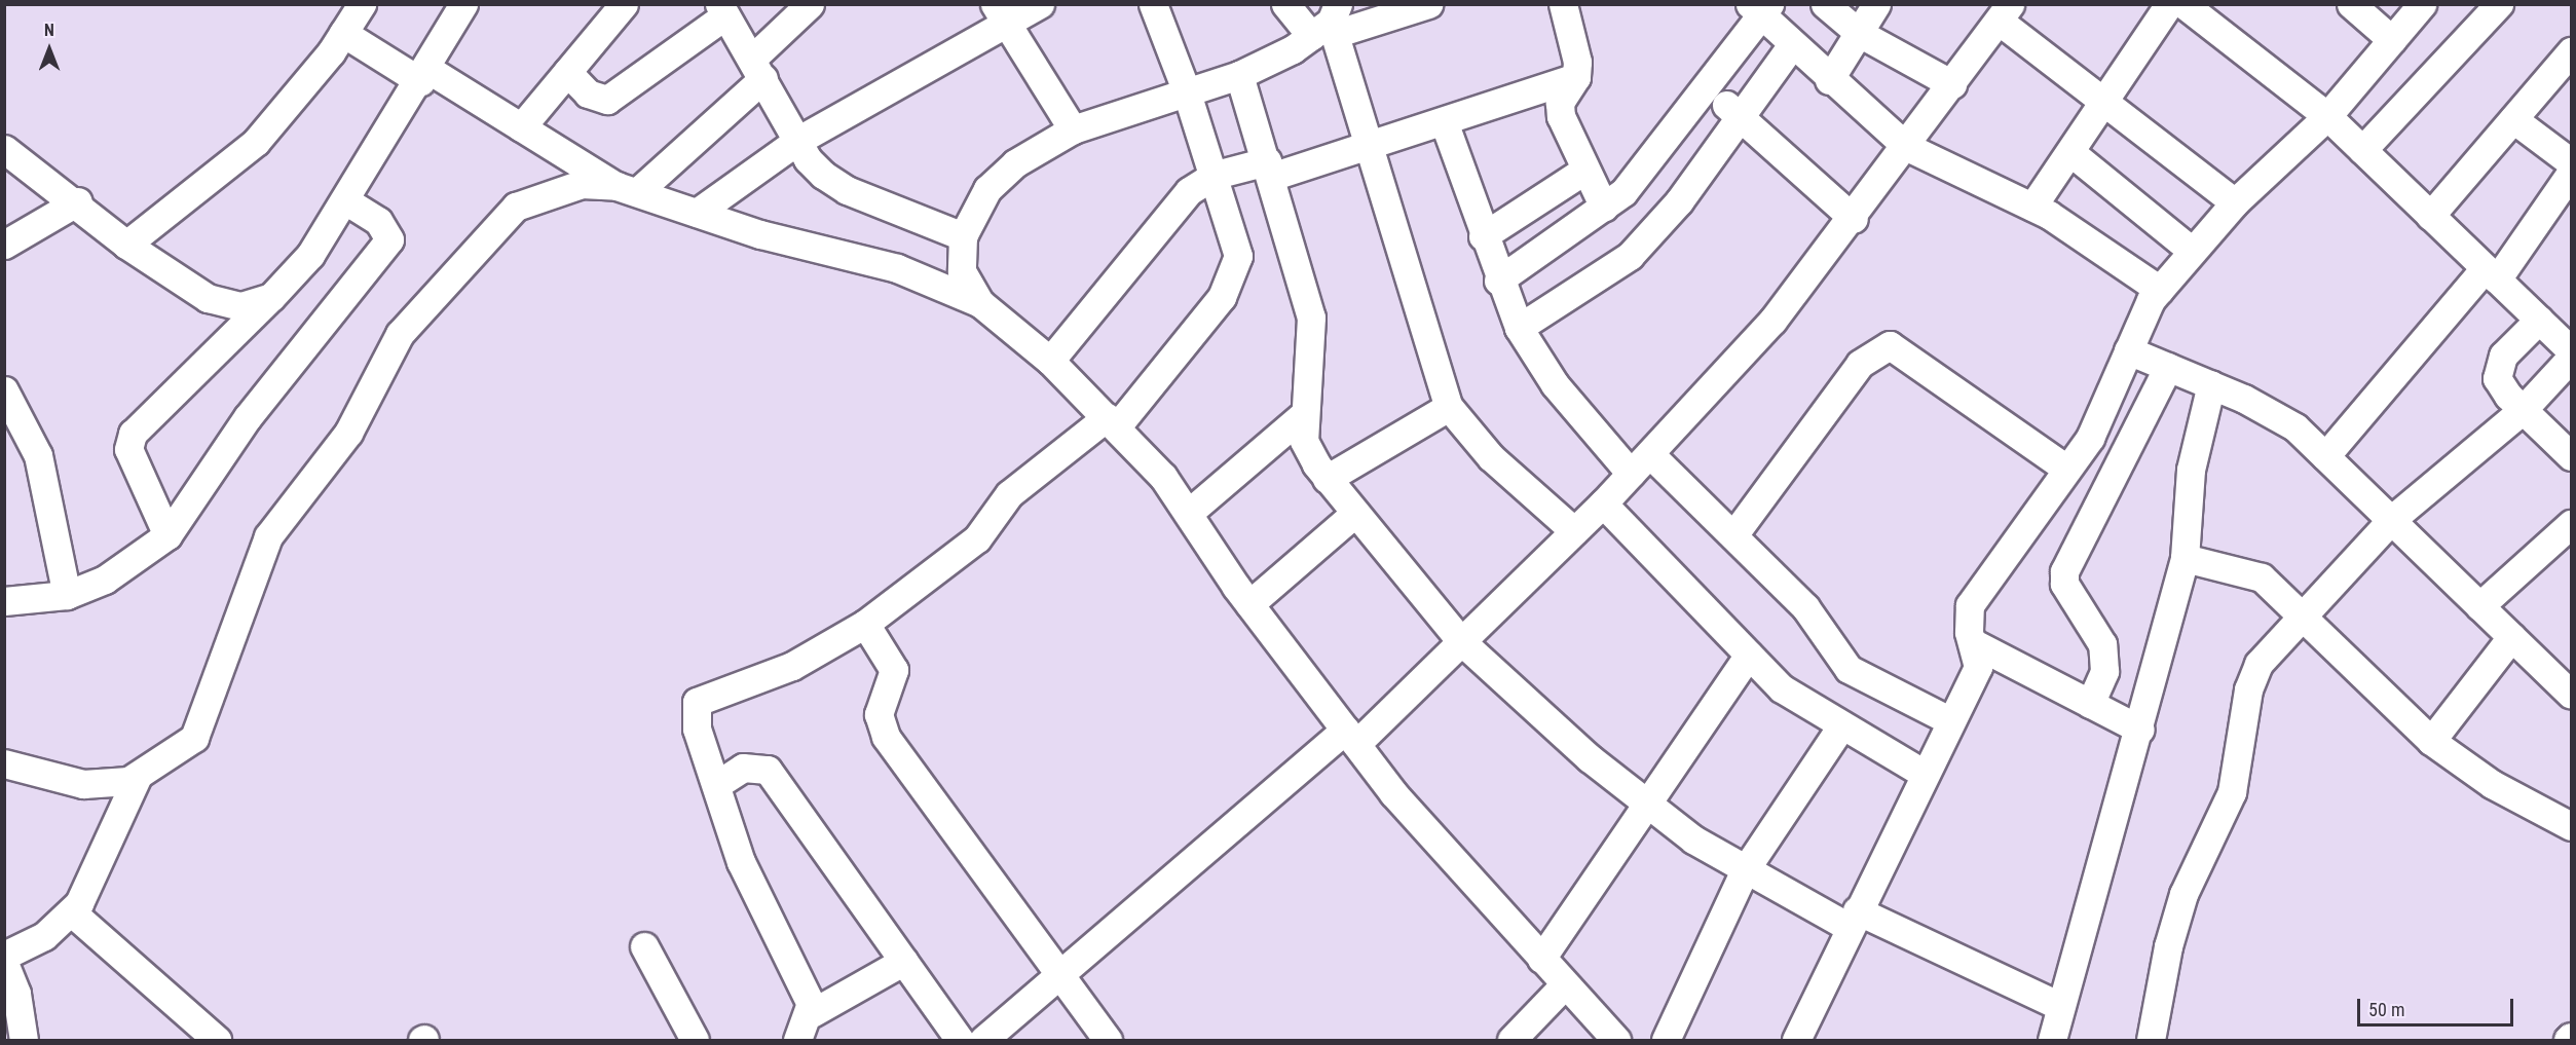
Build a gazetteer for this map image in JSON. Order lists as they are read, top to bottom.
{
  "scale_bar": "50 m",
  "north": "top"
}
